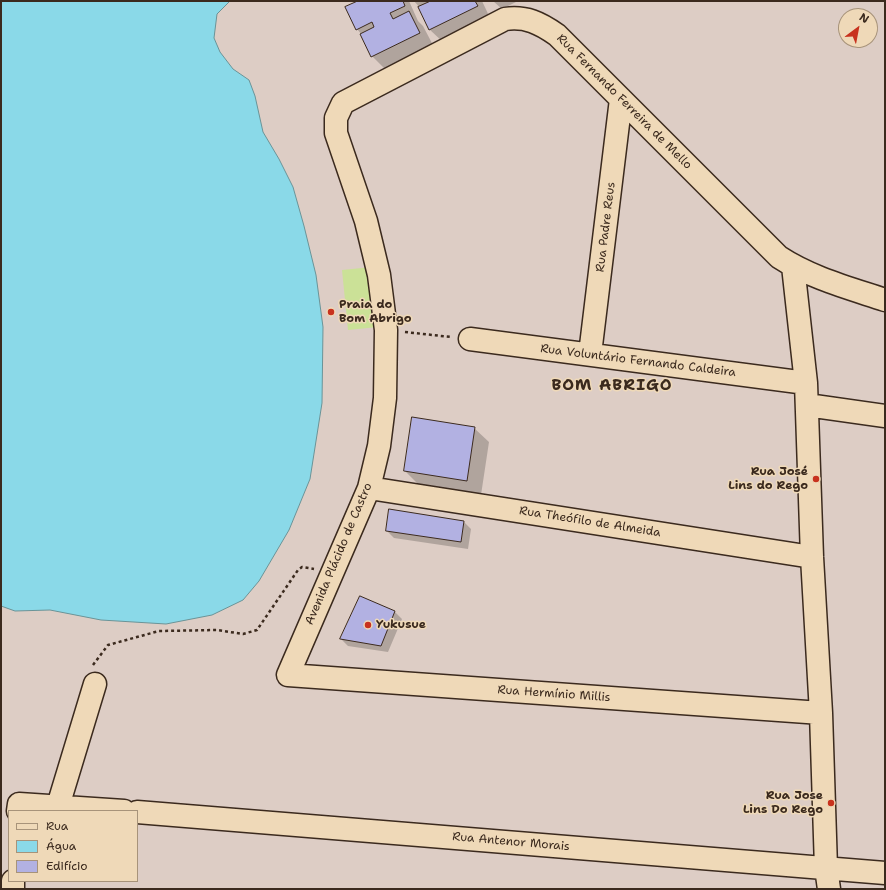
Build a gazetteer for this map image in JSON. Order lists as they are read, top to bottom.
{
  "streets": {
    "street": [
      "Rua Fernando Ferreira de Mello",
      "Rua Padre Reus",
      "Rua Voluntário Fernando Caldeira",
      "Rua Theófilo de Almeida",
      "Avenida Plácido de Castro",
      "Rua Hermínio Millis",
      "Rua Antenor Morais"
    ]
  },
  "crossings": [
    ["Rua Fernando Ferreira de Mello", "Rua Padre Reus"],
    ["Rua Fernando Ferreira de Mello", "Avenida Plácido de Castro"],
    ["Rua Padre Reus", "Rua Voluntário Fernando Caldeira"],
    ["Rua Theófilo de Almeida", "Avenida Plácido de Castro"],
    ["Avenida Plácido de Castro", "Rua Hermínio Millis"]
  ],
  "districts": ["BOM ABRIGO"],
  "places": [
    "Praia do Bom Abrigo",
    "Rua José Lins do Rego",
    "Yukusue",
    "Rua Jose Lins Do Rego"
  ],
  "legend": ["Rua", "Água", "Edifício"],
  "north": "top right"
}
